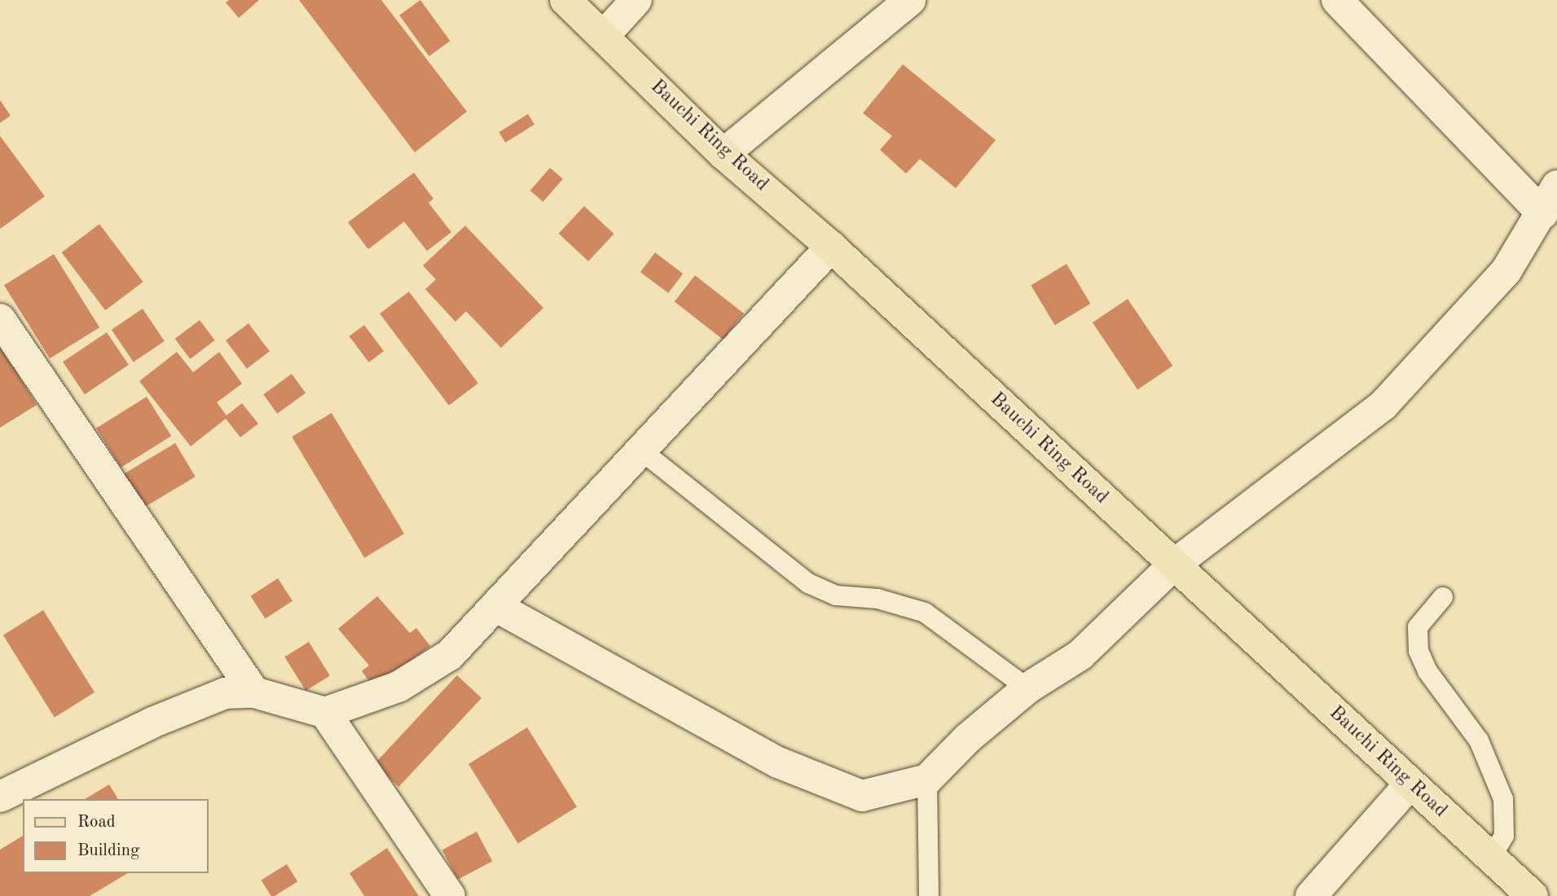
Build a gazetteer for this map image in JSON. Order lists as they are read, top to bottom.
{
  "streets": {
    "main road": ["Bauchi Ring Road"]
  },
  "legend": ["Road", "Building"]
}
